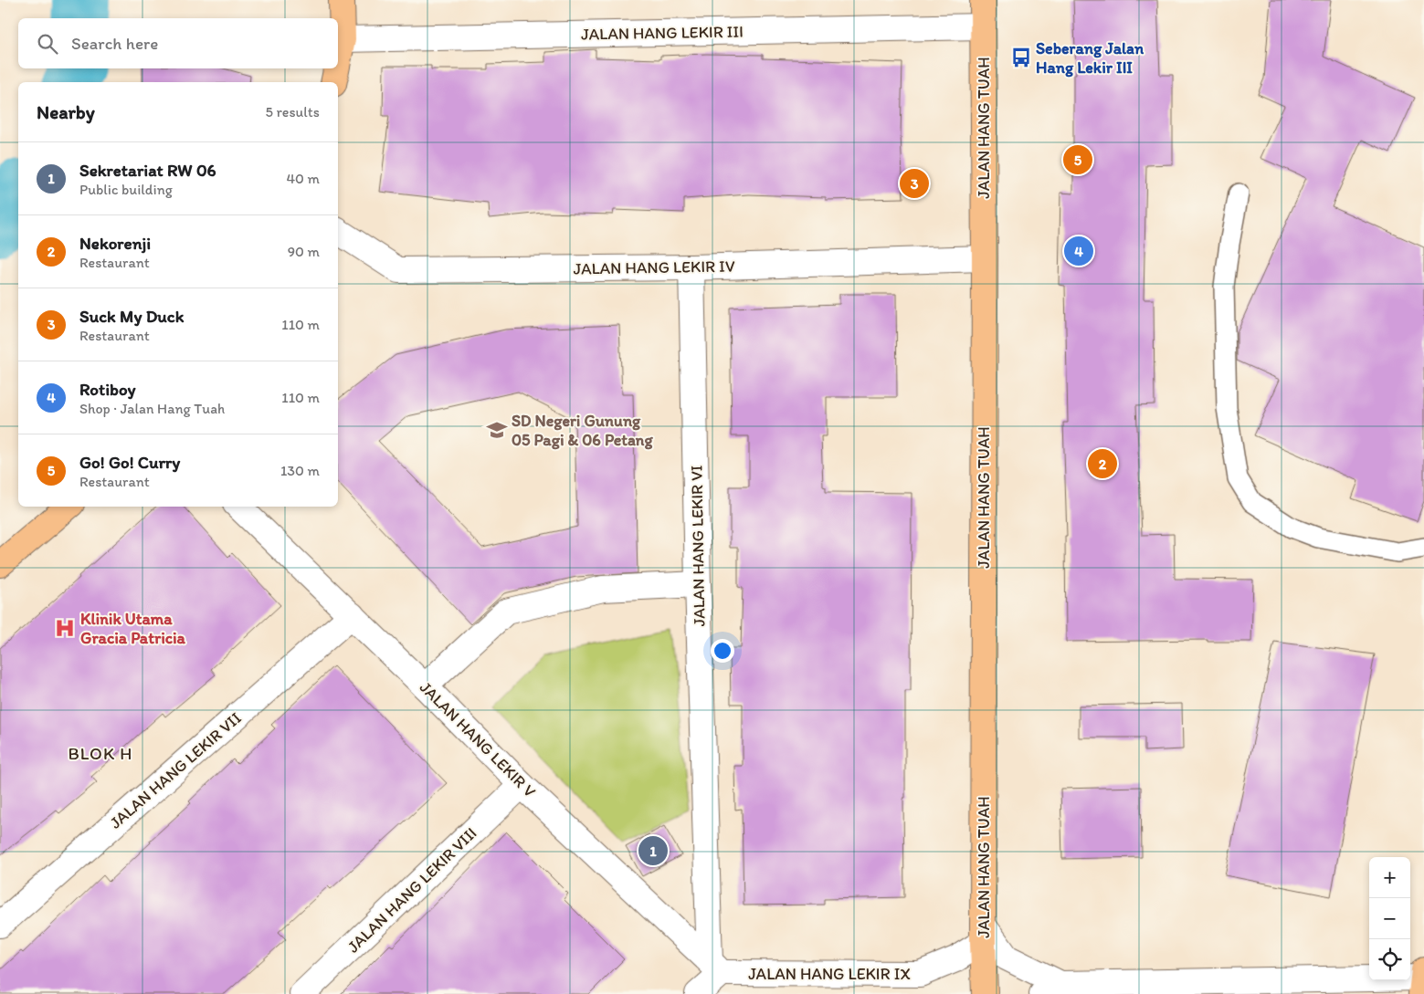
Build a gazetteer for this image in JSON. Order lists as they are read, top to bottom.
{
  "streets": {
    "main road": ["JALAN HANG TUAH"],
    "street": [
      "JALAN HANG LEKIR III",
      "JALAN HANG LEKIR IV",
      "JALAN HANG LEKIR VI",
      "JALAN HANG LEKIR V",
      "JALAN HANG LEKIR VII",
      "JALAN HANG LEKIR VIII",
      "JALAN HANG LEKIR IX"
    ]
  },
  "crossings": [
    ["JALAN HANG LEKIR III", "JALAN HANG TUAH"],
    ["JALAN HANG TUAH", "JALAN HANG LEKIR IV"],
    ["JALAN HANG TUAH", "JALAN HANG LEKIR IX"],
    ["JALAN HANG LEKIR IV", "JALAN HANG LEKIR VI"],
    ["JALAN HANG LEKIR VI", "JALAN HANG LEKIR V"],
    ["JALAN HANG LEKIR VI", "JALAN HANG LEKIR IX"],
    ["JALAN HANG LEKIR V", "JALAN HANG LEKIR VII"],
    ["JALAN HANG LEKIR V", "JALAN HANG LEKIR VIII"],
    ["JALAN HANG LEKIR V", "JALAN HANG LEKIR IX"]
  ],
  "districts": ["BLOK H"],
  "places": {
    "bus stop": ["Seberang Jalan Hang Lekir III"],
    "school or university": ["SD Negeri Gunung 05 Pagi & 06 Petang"],
    "hospital": ["Klinik Utama Gracia Patricia"]
  },
  "page": {
    "search": "Search here",
    "heading": ["Nearby", "5 results"],
    "list": [
      {
        "mark": "1",
        "name": "Sekretariat RW 06",
        "note": "Public building",
        "value": "40 m"
      },
      {
        "mark": "2",
        "name": "Nekorenji",
        "note": "Restaurant",
        "value": "90 m"
      },
      {
        "mark": "3",
        "name": "Suck My Duck",
        "note": "Restaurant",
        "value": "110 m"
      },
      {
        "mark": "4",
        "name": "Rotiboy",
        "note": "Shop · Jalan Hang Tuah",
        "value": "110 m"
      },
      {
        "mark": "5",
        "name": "Go! Go! Curry",
        "note": "Restaurant",
        "value": "130 m"
      }
    ],
    "pins": [
      "5",
      "3",
      "4",
      "2",
      "1"
    ],
    "map_buttons": ["+", "−"]
  }
}
